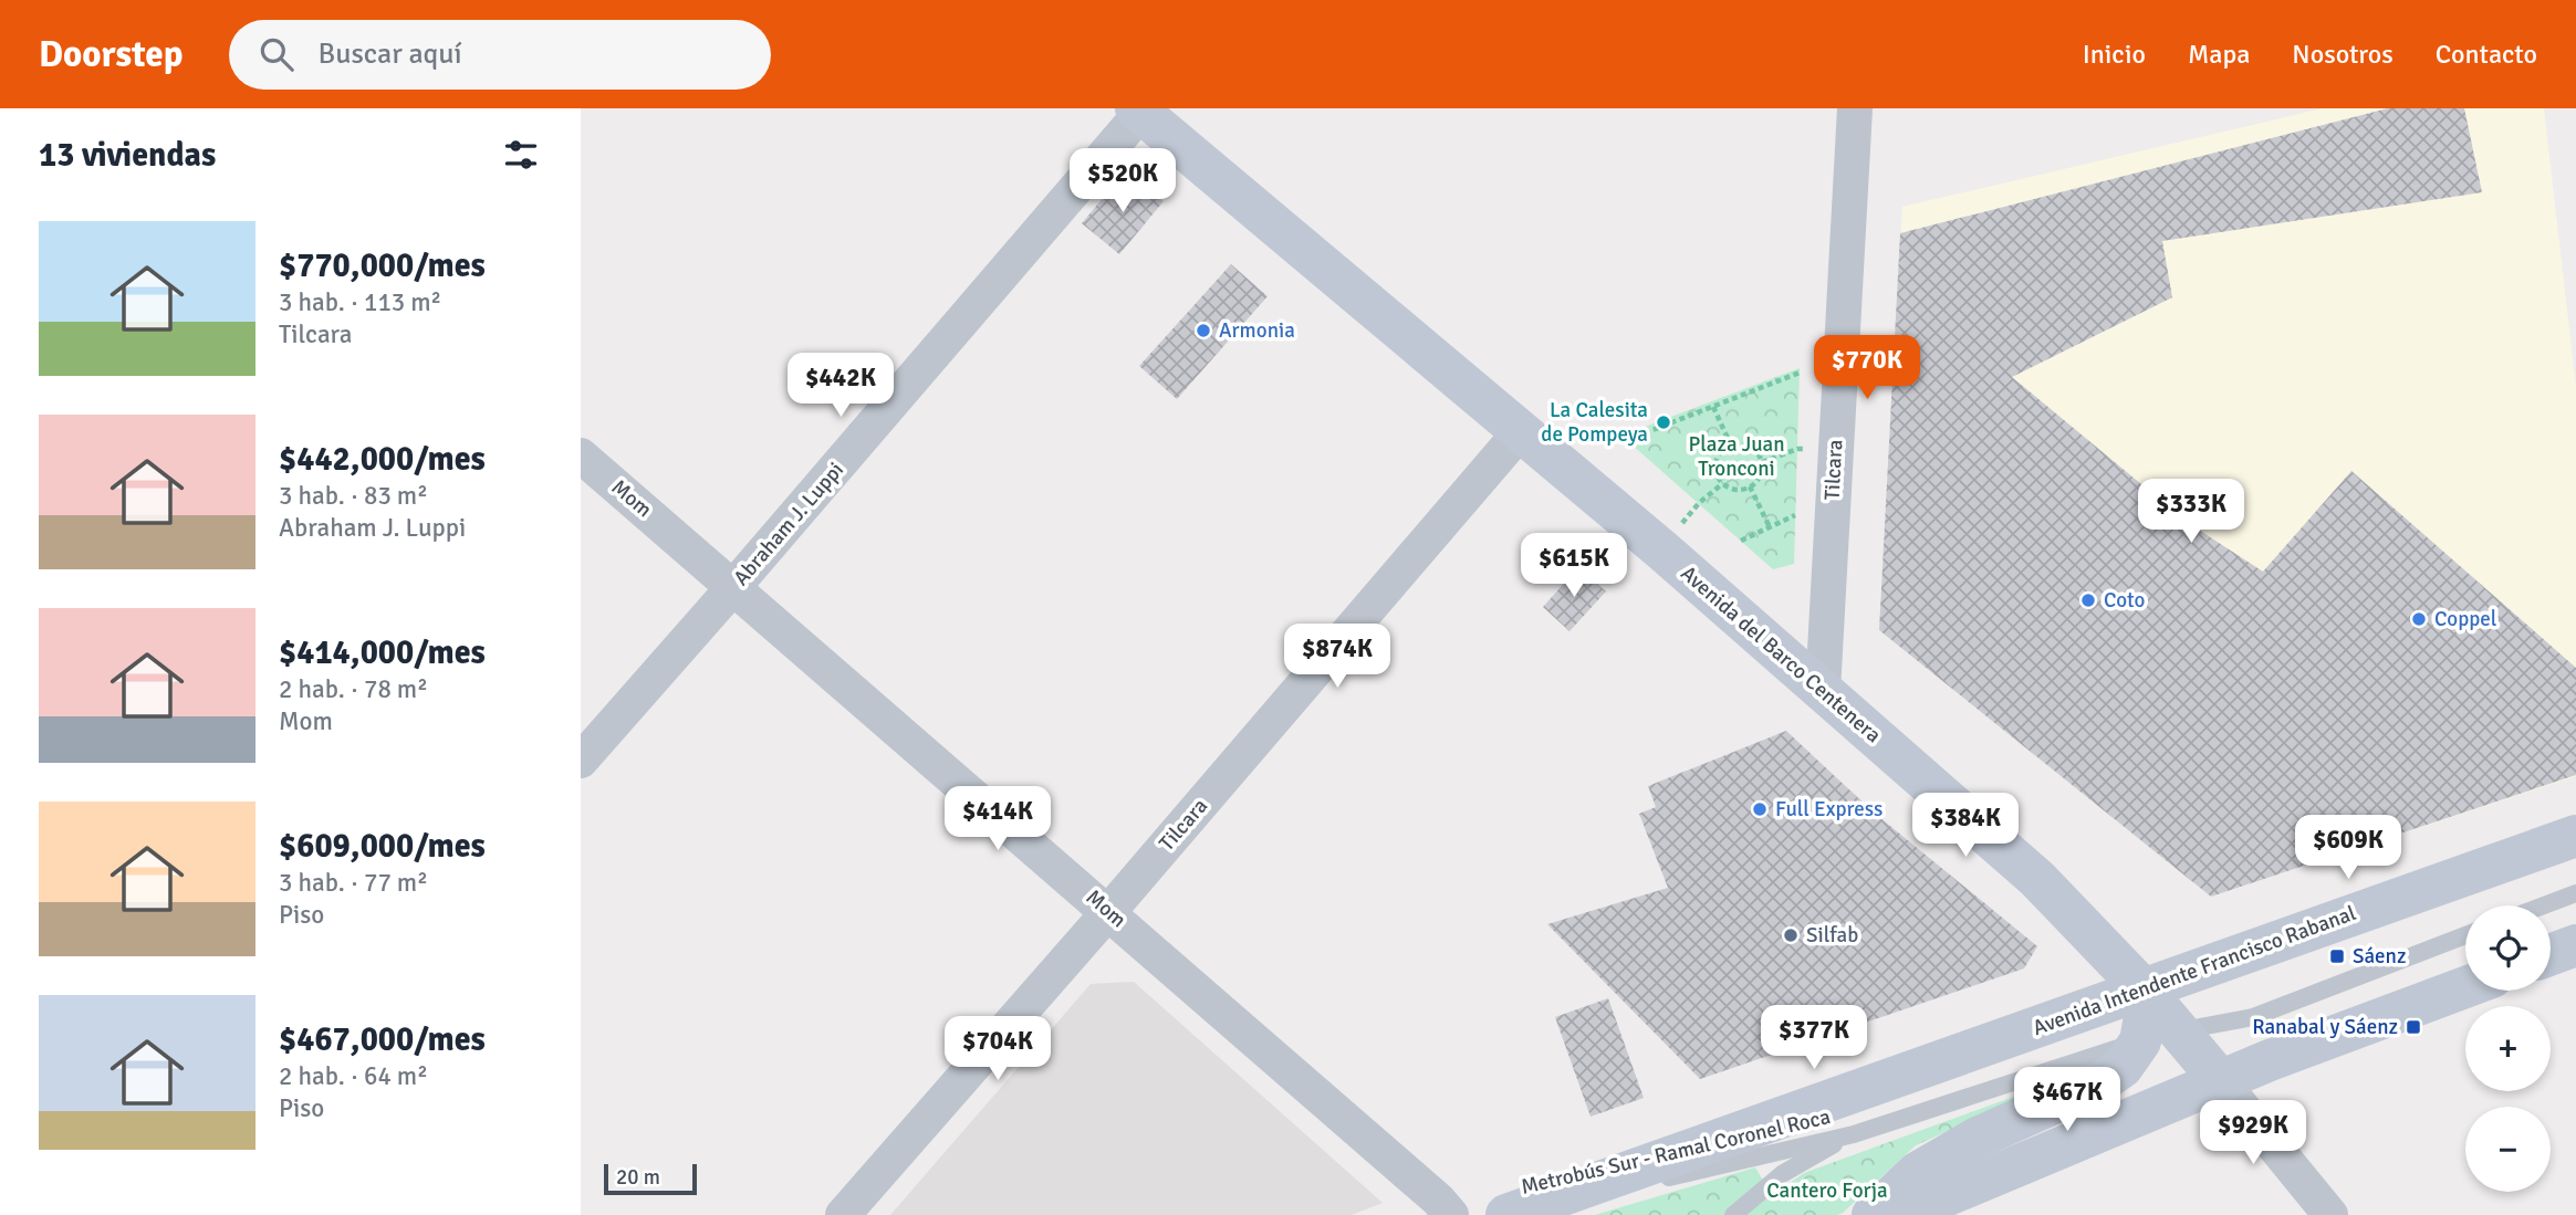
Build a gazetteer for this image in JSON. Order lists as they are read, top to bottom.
{
  "streets": {
    "main road": ["Avenida del Barco Centenera", "Avenida Intendente Francisco Rabanal"],
    "street": ["Tilcara", "Mom", "Abraham J. Luppi"],
    "lane": ["Metrobús Sur - Ramal Coronel Roca"]
  },
  "crossings": [
    ["Tilcara", "Mom"],
    ["Tilcara", "Avenida del Barco Centenera"],
    ["Mom", "Abraham J. Luppi"],
    ["Abraham J. Luppi", "Avenida del Barco Centenera"],
    ["Avenida del Barco Centenera", "Avenida Intendente Francisco Rabanal"],
    ["Avenida del Barco Centenera", "Metrobús Sur - Ramal Coronel Roca"],
    ["Avenida Intendente Francisco Rabanal", "Metrobús Sur - Ramal Coronel Roca"]
  ],
  "parks": ["Plaza Juan Tronconi", "Cantero Forja"],
  "places": {
    "other": [
      "Armonia",
      "La Calesita de Pompeya",
      "Coto",
      "Coppel",
      "Full Express",
      "Silfab"
    ],
    "transit": ["Sáenz", "Ranabal y Sáenz"]
  },
  "scale_bar": "20 m",
  "page": {
    "header": "Doorstep",
    "search": "Buscar aquí",
    "nav": [
      "Inicio",
      "Mapa",
      "Nosotros",
      "Contacto"
    ],
    "heading": "13 viviendas",
    "price": [
      "$520K",
      "$770K",
      "$442K",
      "$333K",
      "$615K",
      "$874K",
      "$414K",
      "$384K",
      "$609K",
      "$377K",
      "$704K",
      "$467K",
      "$929K"
    ],
    "list": [
      {
        "name": "$770,000/mes",
        "note": "3 hab. · 113 m² · Tilcara"
      },
      {
        "name": "$442,000/mes",
        "note": "3 hab. · 83 m² · Abraham J. Luppi"
      },
      {
        "name": "$414,000/mes",
        "note": "2 hab. · 78 m² · Mom"
      },
      {
        "name": "$609,000/mes",
        "note": "3 hab. · 77 m² · Piso"
      },
      {
        "name": "$467,000/mes",
        "note": "2 hab. · 64 m² · Piso"
      }
    ],
    "map_buttons": ["+", "−"],
    "scale": "20 m"
  }
}
